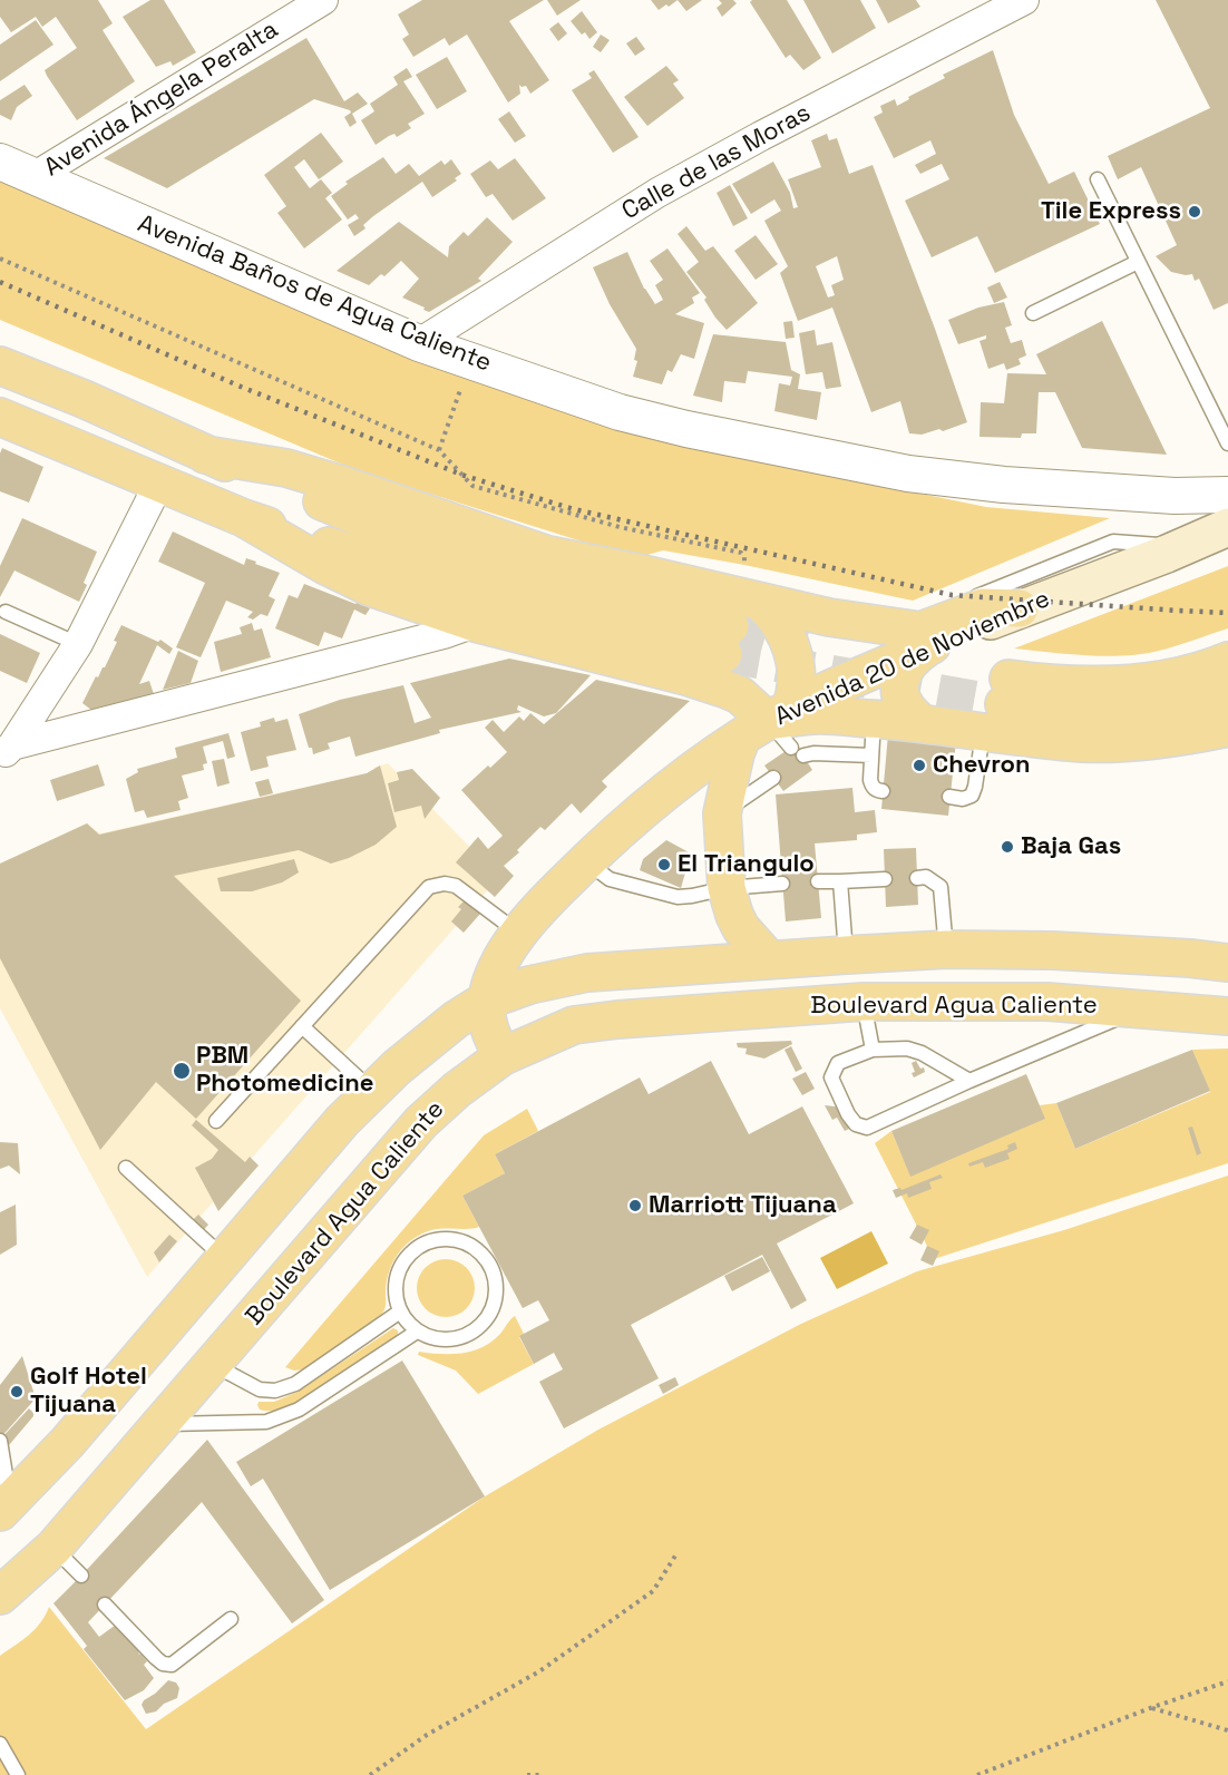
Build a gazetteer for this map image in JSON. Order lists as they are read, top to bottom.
{
  "streets": {
    "main road": ["Avenida 20 de Noviembre", "Boulevard Agua Caliente"],
    "street": ["Avenida Ángela Peralta", "Calle de las Moras", "Avenida Baños de Agua Caliente"]
  },
  "crossings": [
    ["Avenida Ángela Peralta", "Avenida Baños de Agua Caliente"],
    ["Calle de las Moras", "Avenida Baños de Agua Caliente"],
    ["Avenida 20 de Noviembre", "Boulevard Agua Caliente"]
  ],
  "places": [
    "Tile Express",
    "Chevron",
    "Baja Gas",
    "El Triangulo",
    "PBM Photomedicine",
    "Marriott Tijuana",
    "Golf Hotel Tijuana"
  ]
}
